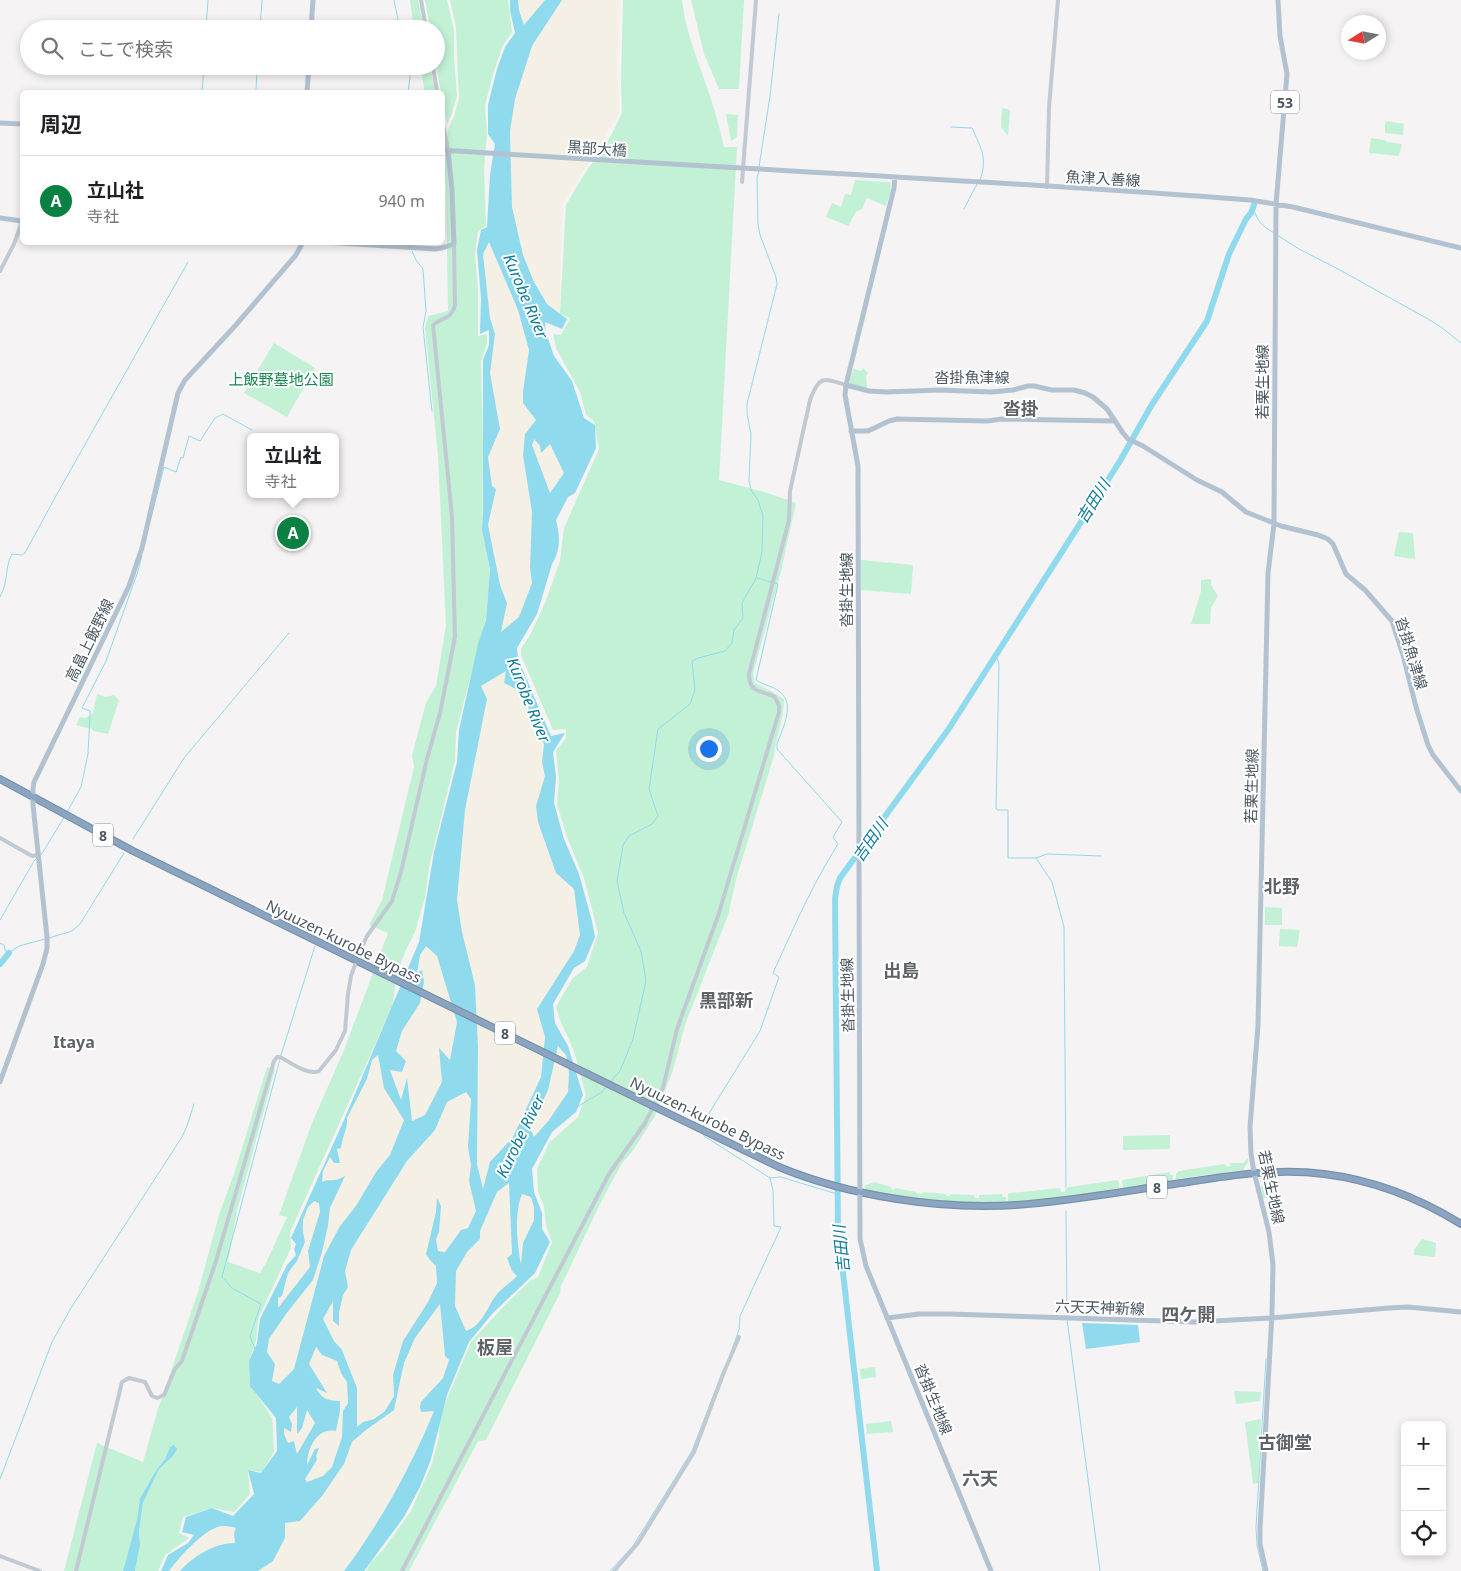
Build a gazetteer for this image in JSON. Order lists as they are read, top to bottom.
{
  "streets": {
    "highway": ["8", "Nyuuzen-kurobe Bypass"],
    "main road": [
      "53",
      "黒部大橋",
      "魚津入善線",
      "沓掛魚津線",
      "若栗生地線",
      "沓掛生地線",
      "高畠上飯野線",
      "六天天神新線"
    ]
  },
  "crossings": [
    ["黒部大橋", "魚津入善線"],
    ["魚津入善線", "若栗生地線"],
    ["沓掛魚津線", "若栗生地線"],
    ["沓掛魚津線", "沓掛生地線"],
    ["若栗生地線", "Nyuuzen-kurobe Bypass"],
    ["若栗生地線", "六天天神新線"],
    ["沓掛生地線", "Nyuuzen-kurobe Bypass"],
    ["沓掛生地線", "六天天神新線"],
    ["高畠上飯野線", "Nyuuzen-kurobe Bypass"]
  ],
  "districts": [
    "沓掛",
    "北野",
    "出島",
    "黒部新",
    "Itaya",
    "四ケ開",
    "板屋",
    "古御堂",
    "六天"
  ],
  "water": ["Kurobe River", "吉田川"],
  "parks": ["上飯野墓地公園"],
  "north": "left",
  "page": {
    "search": "ここで検索",
    "heading": "周辺",
    "list": [
      {
        "mark": "A",
        "name": "立山社",
        "note": "寺社",
        "value": "940 m"
      }
    ],
    "popup": ["立山社", "寺社"],
    "pins": "A",
    "map_buttons": ["+", "−"]
  }
}
